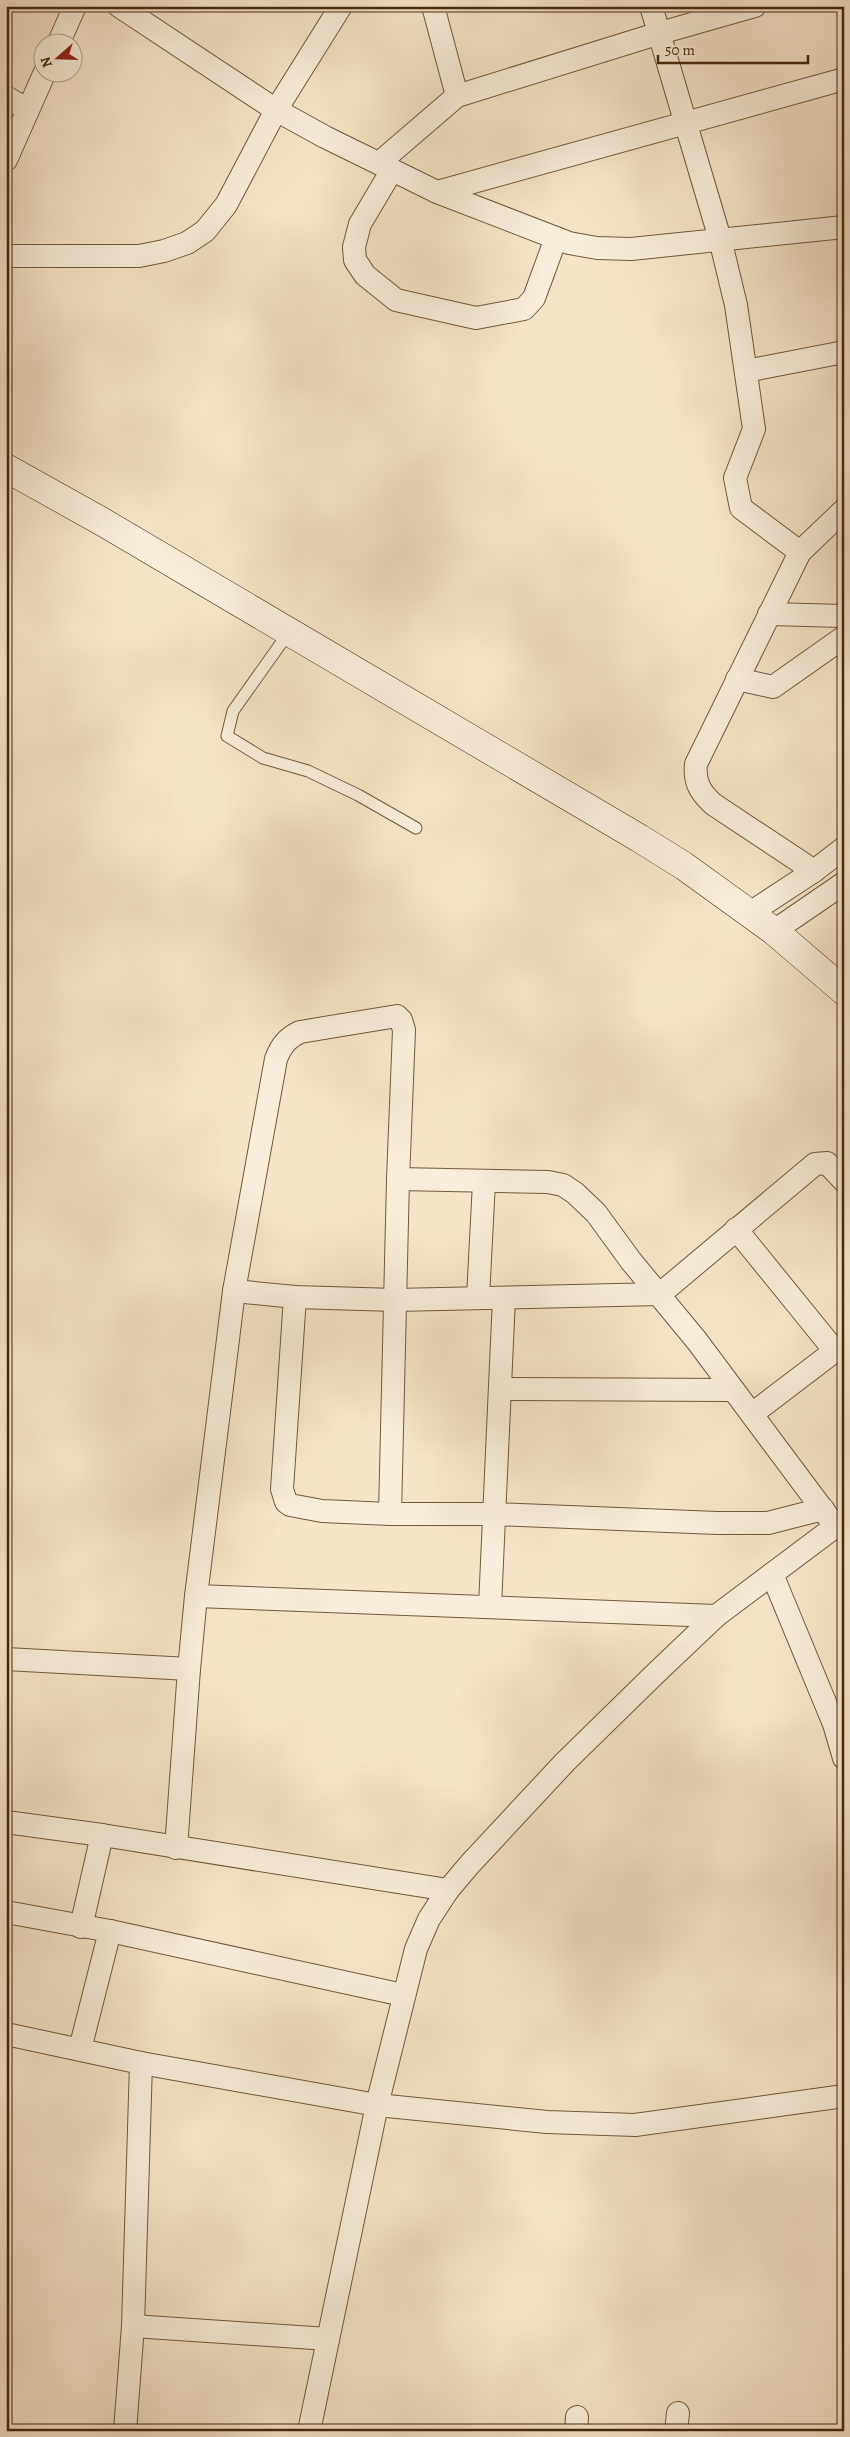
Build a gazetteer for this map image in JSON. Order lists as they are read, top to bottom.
{
  "scale_bar": "50 m",
  "north": "left"
}
